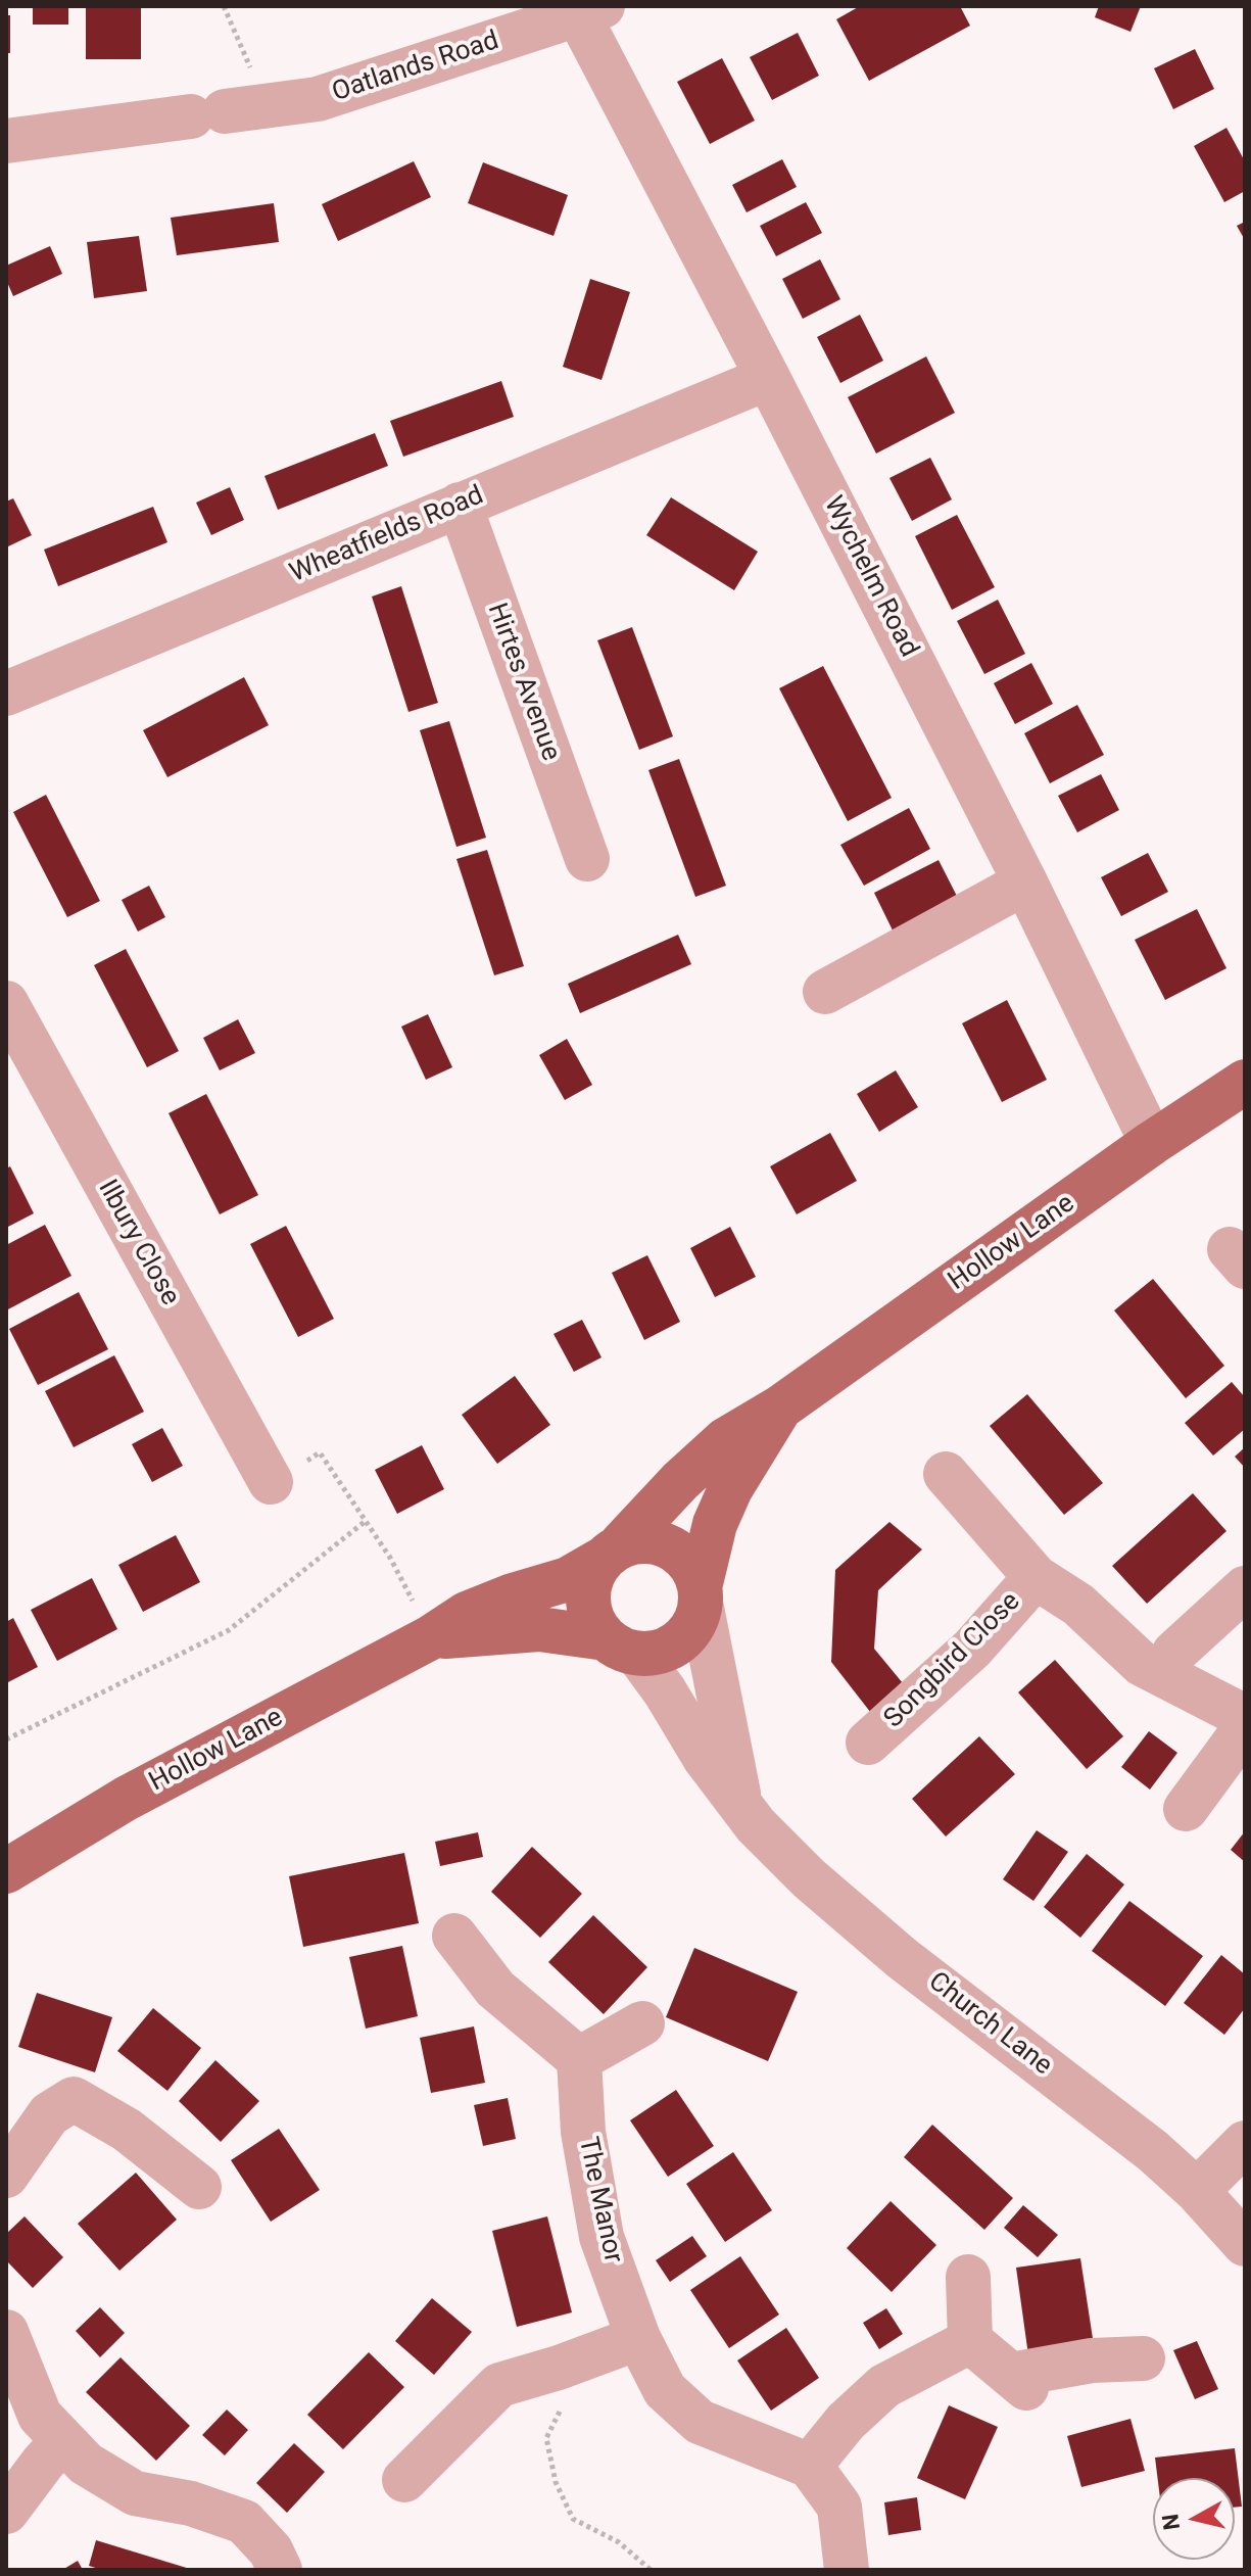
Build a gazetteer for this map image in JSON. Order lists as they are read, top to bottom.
{
  "streets": {
    "main road": ["Hollow Lane"],
    "street": [
      "Oatlands Road",
      "Wheatfields Road",
      "Wychelm Road",
      "Hirtes Avenue",
      "Ilbury Close",
      "Songbird Close",
      "Church Lane",
      "The Manor"
    ]
  },
  "crossings": [
    ["Oatlands Road", "Wychelm Road"],
    ["Wheatfields Road", "Wychelm Road"],
    ["Wheatfields Road", "Hirtes Avenue"],
    ["Wychelm Road", "Hollow Lane"],
    ["Hollow Lane", "Church Lane"]
  ],
  "north": "left"
}
